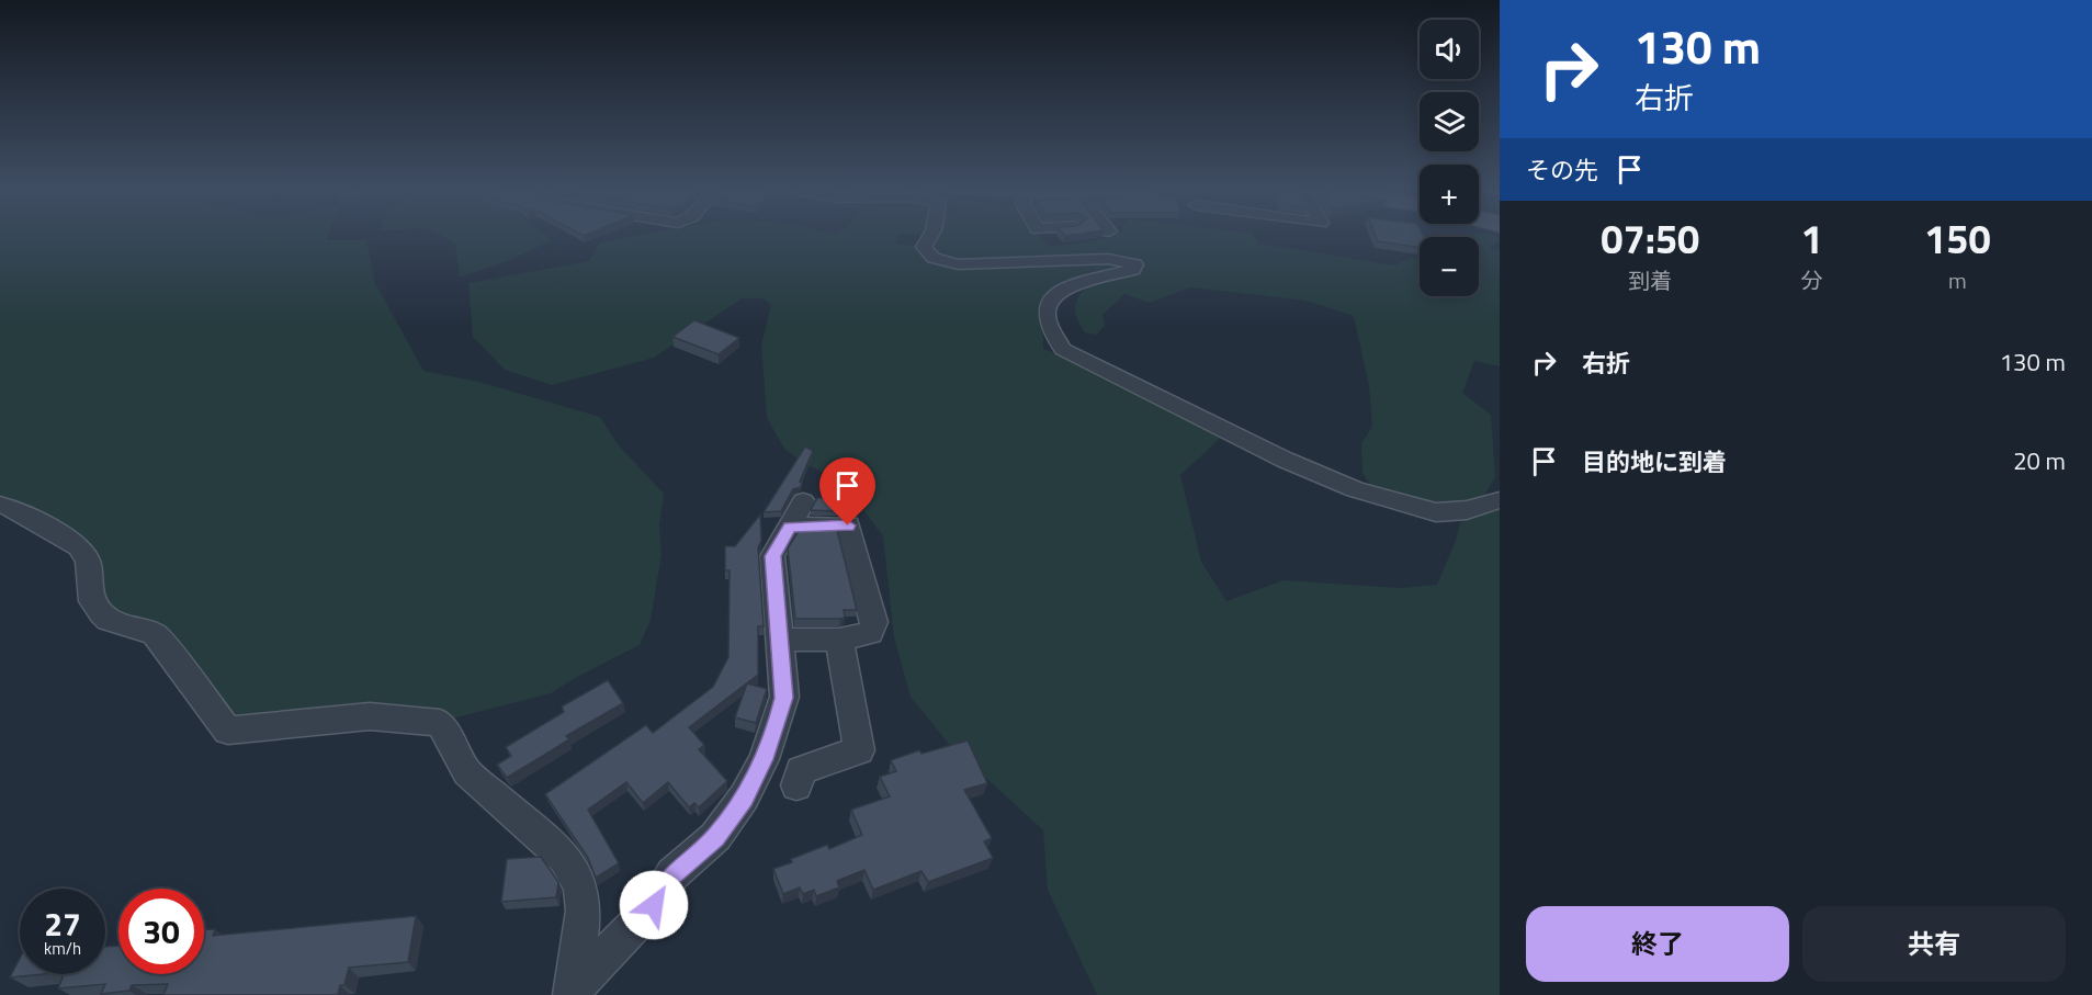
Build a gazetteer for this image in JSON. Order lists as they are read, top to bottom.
{
  "page": {
    "turn": ["130 m", "右折"],
    "map_buttons": ["+", "−"],
    "then": "その先",
    "eta": [
      "07:50",
      "到着",
      "1",
      "分",
      "150",
      "m"
    ],
    "list": [
      {
        "name": "右折",
        "value": "130 m"
      },
      {
        "name": "目的地に到着",
        "value": "20 m"
      }
    ],
    "speed": "27 km/h",
    "limit": "30",
    "buttons": ["終了", "共有"]
  }
}
